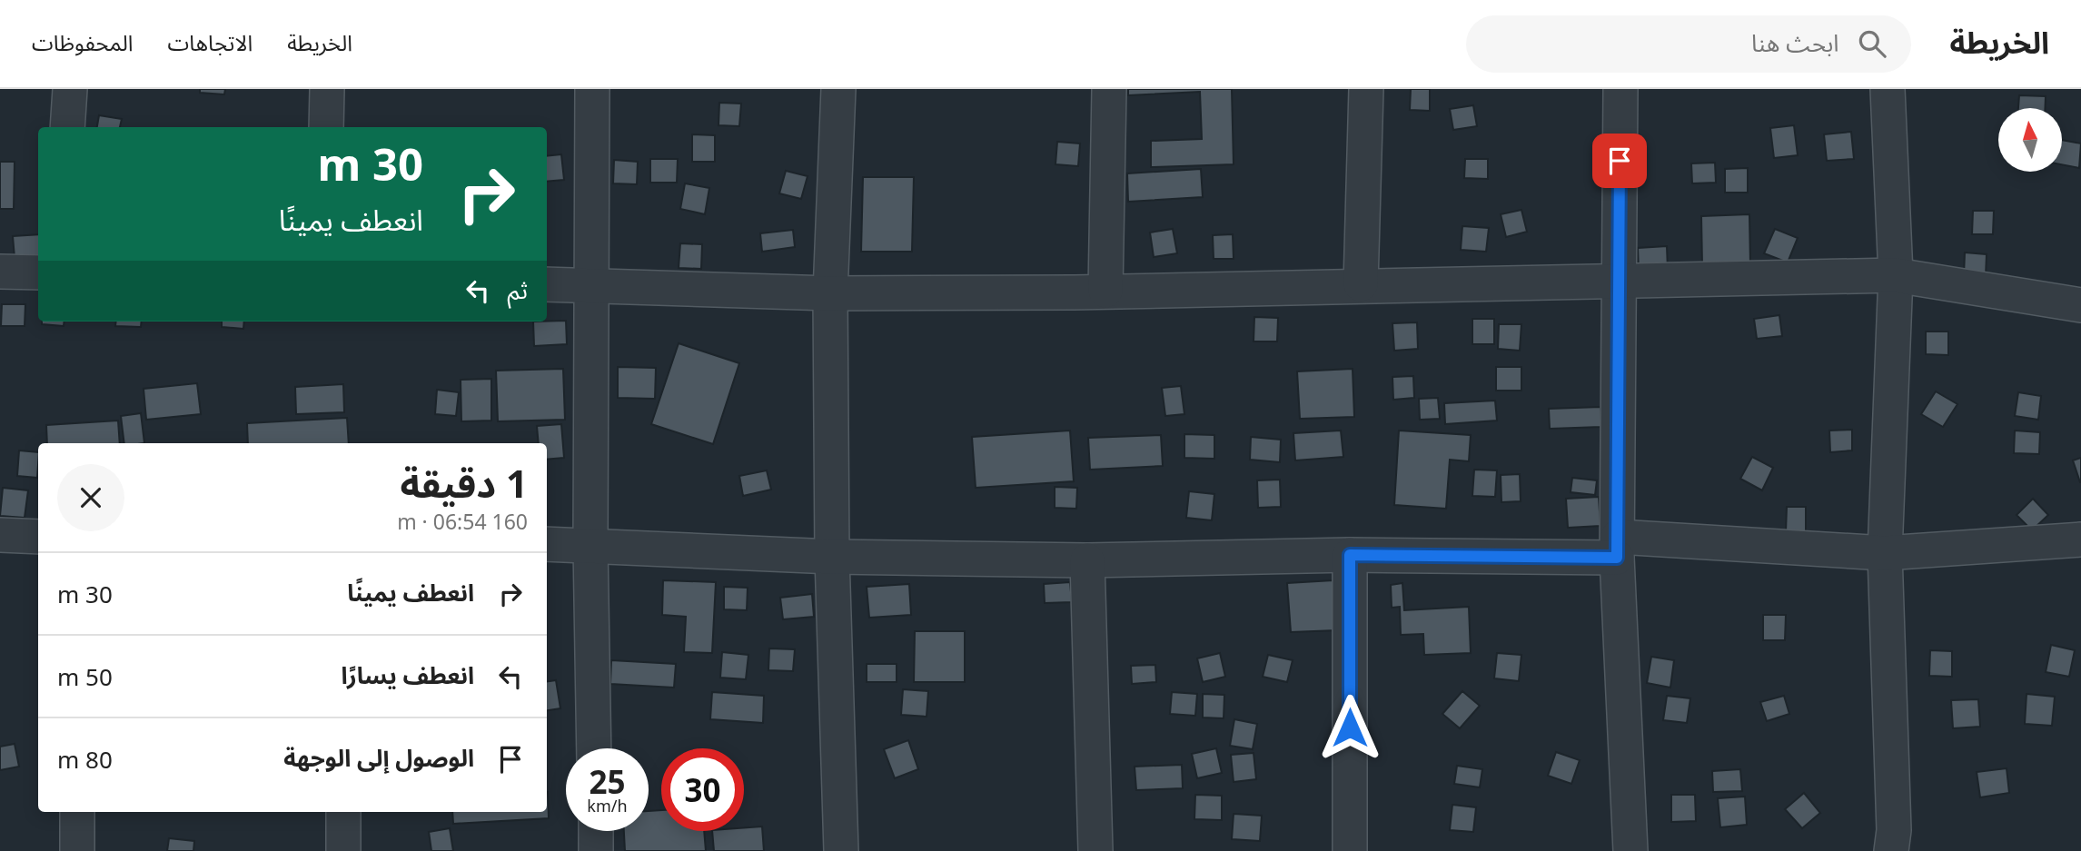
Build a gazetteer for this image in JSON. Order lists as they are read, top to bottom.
{
  "north": "top",
  "page": {
    "header": "الخريطة",
    "search": "ابحث هنا",
    "nav": ["الخريطة", "الاتجاهات", "المحفوظات"],
    "turn": ["30 m", "انعطف يمينًا"],
    "then": "ثم",
    "heading": ["1 دقيقة", "160 m · 06:54"],
    "list": [
      {
        "name": "انعطف يمينًا",
        "value": "30 m"
      },
      {
        "name": "انعطف يسارًا",
        "value": "50 m"
      },
      {
        "name": "الوصول إلى الوجهة",
        "value": "80 m"
      }
    ],
    "speed": "25 km/h",
    "limit": "30"
  }
}
